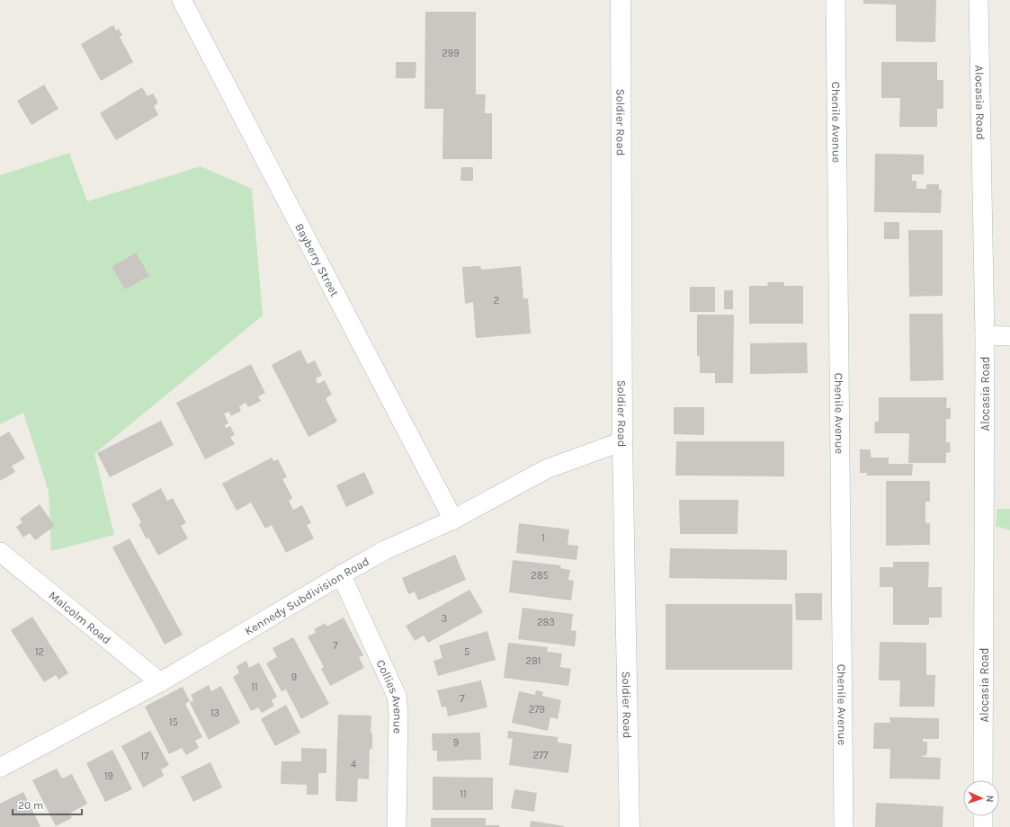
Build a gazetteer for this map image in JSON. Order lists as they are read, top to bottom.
{
  "streets": {
    "main road": ["Soldier Road"],
    "street": [
      "Alocasia Road",
      "Chenile Avenue",
      "Bayberry Street",
      "Kennedy Subdivision Road",
      "Malcolm Road",
      "Collies Avenue"
    ]
  },
  "crossings": [
    ["Soldier Road", "Kennedy Subdivision Road"],
    ["Bayberry Street", "Kennedy Subdivision Road"],
    ["Kennedy Subdivision Road", "Malcolm Road"],
    ["Kennedy Subdivision Road", "Collies Avenue"]
  ],
  "house_numbers": [
    "299",
    "2",
    "1",
    "285",
    "3",
    "283",
    "7",
    "12",
    "5",
    "281",
    "9",
    "11",
    "7",
    "279",
    "13",
    "15",
    "9",
    "277",
    "17",
    "4",
    "19",
    "11"
  ],
  "scale_bar": "20 m",
  "north": "right"
}
